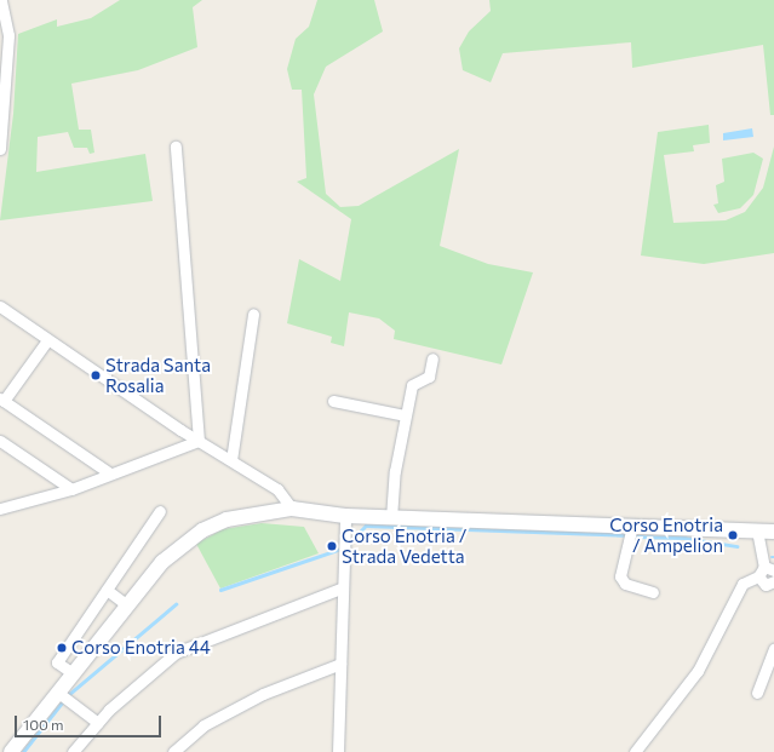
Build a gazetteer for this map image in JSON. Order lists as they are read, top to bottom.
{
  "places": [
    "Strada Santa Rosalia",
    "Corso Enotria / Ampelion",
    "Corso Enotria / Strada Vedetta",
    "Corso Enotria 44"
  ],
  "scale_bar": "100 m"
}
